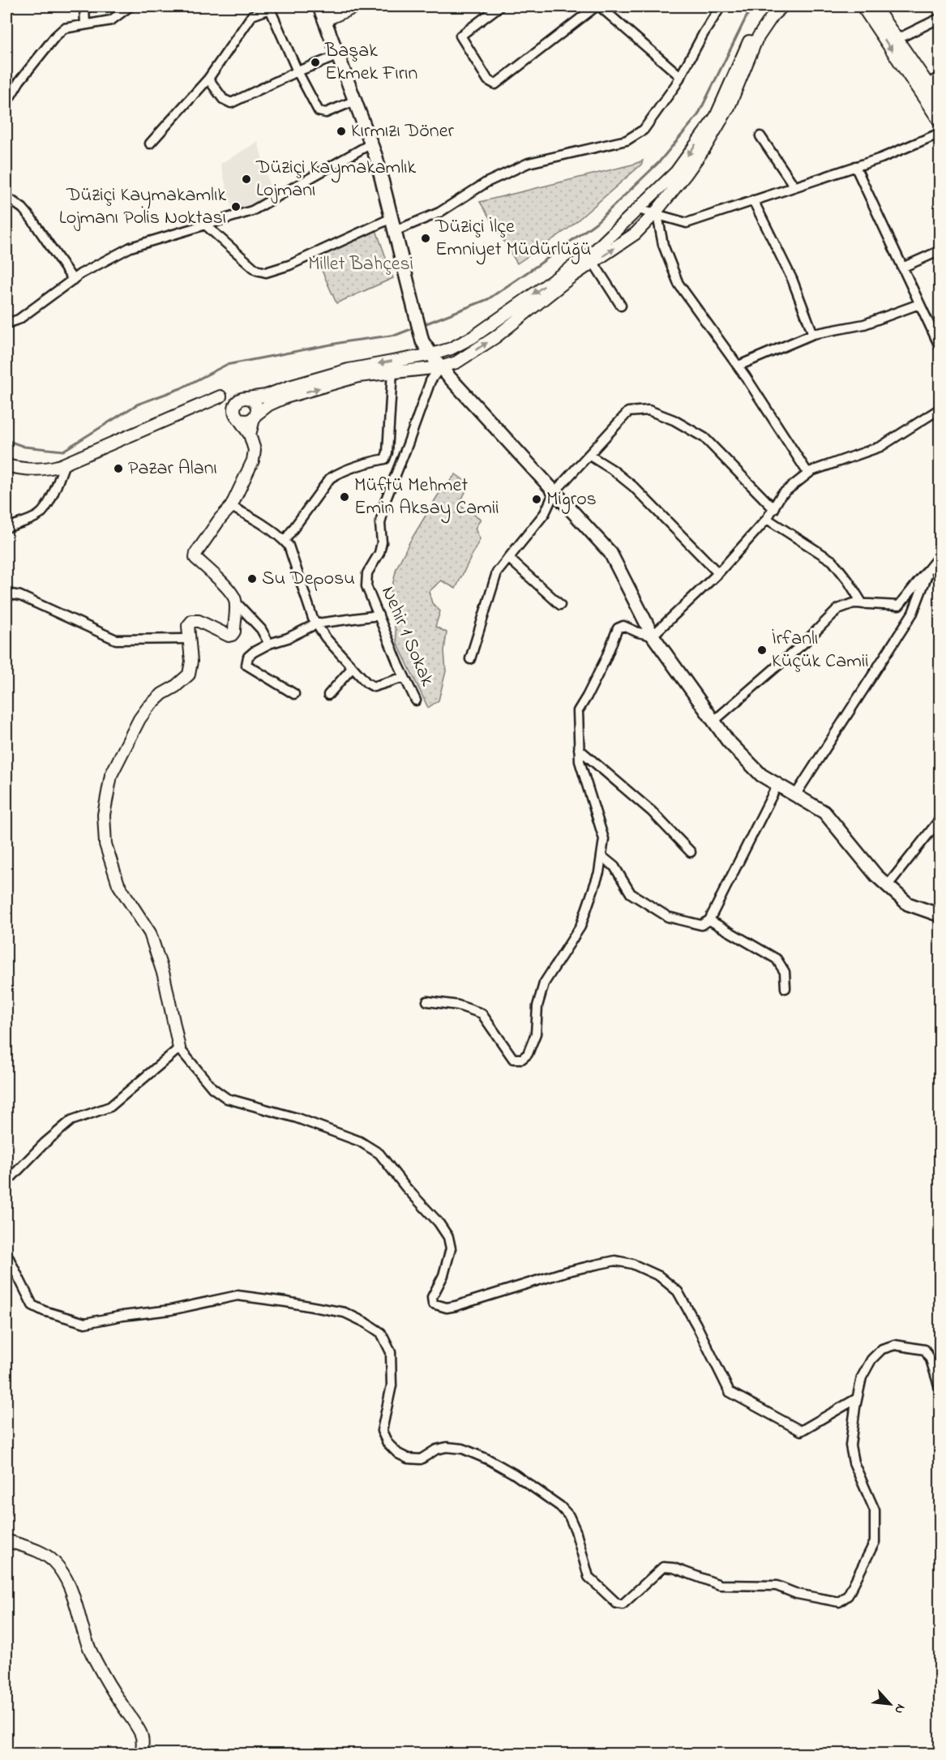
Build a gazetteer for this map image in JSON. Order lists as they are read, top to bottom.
{
  "streets": {
    "street": ["Nehir 1 Sokak"]
  },
  "parks": ["Millet Bahçesi"],
  "places": [
    "Başak Ekmek Fırın",
    "Kırmızı Döner",
    "Düziçi Kaymakamlık Lojmanı",
    "Düziçi Kaymakamlık Lojmanı Polis Noktası",
    "Düziçi İlçe Emniyet Müdürlüğü",
    "Pazar Alanı",
    "Müftü Mehmet Emin Aksay Camii",
    "Migros",
    "Su Deposu",
    "İrfanlı Küçük Camii"
  ],
  "north": "bottom right"
}
